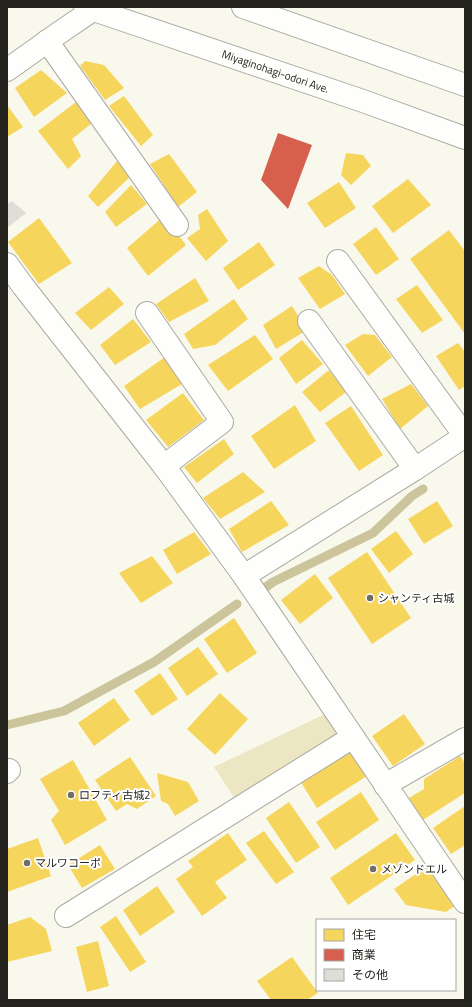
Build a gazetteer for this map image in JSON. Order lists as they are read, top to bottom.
{
  "streets": {
    "street": ["Miyaginohagi-odori Ave."]
  },
  "places": [
    "シャンティ古城",
    "ロフティ古城2",
    "マルワコーポ",
    "メゾンドエル"
  ],
  "legend": ["住宅", "商業", "その他"]
}
